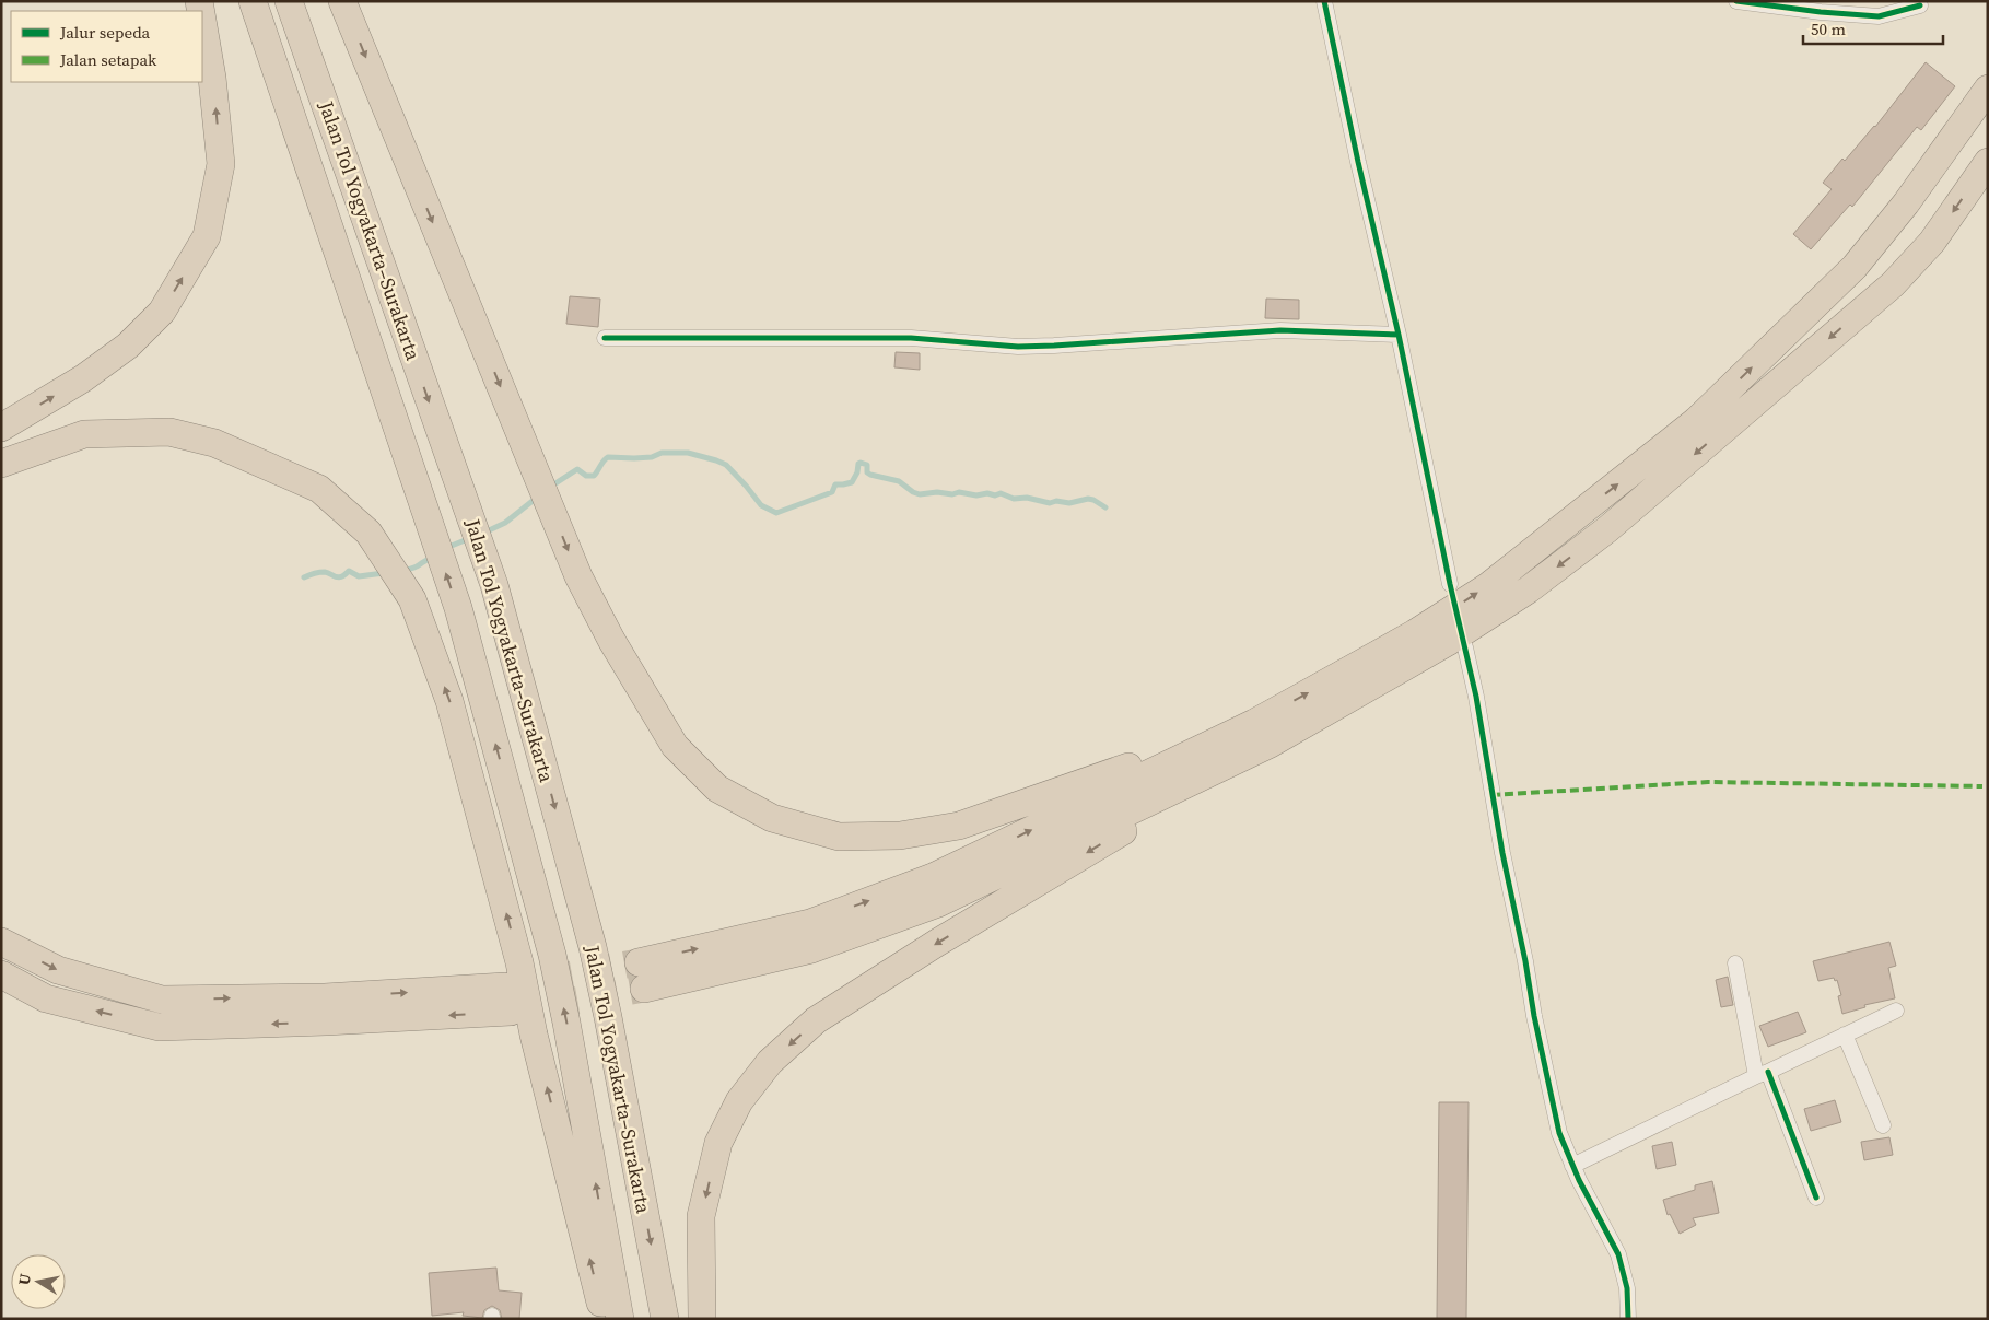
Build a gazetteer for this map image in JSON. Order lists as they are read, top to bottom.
{
  "streets": {
    "highway": ["Jalan Tol Yogyakarta–Surakarta"]
  },
  "legend": ["Jalur sepeda", "Jalan setapak"],
  "scale_bar": "50 m",
  "north": "left"
}
